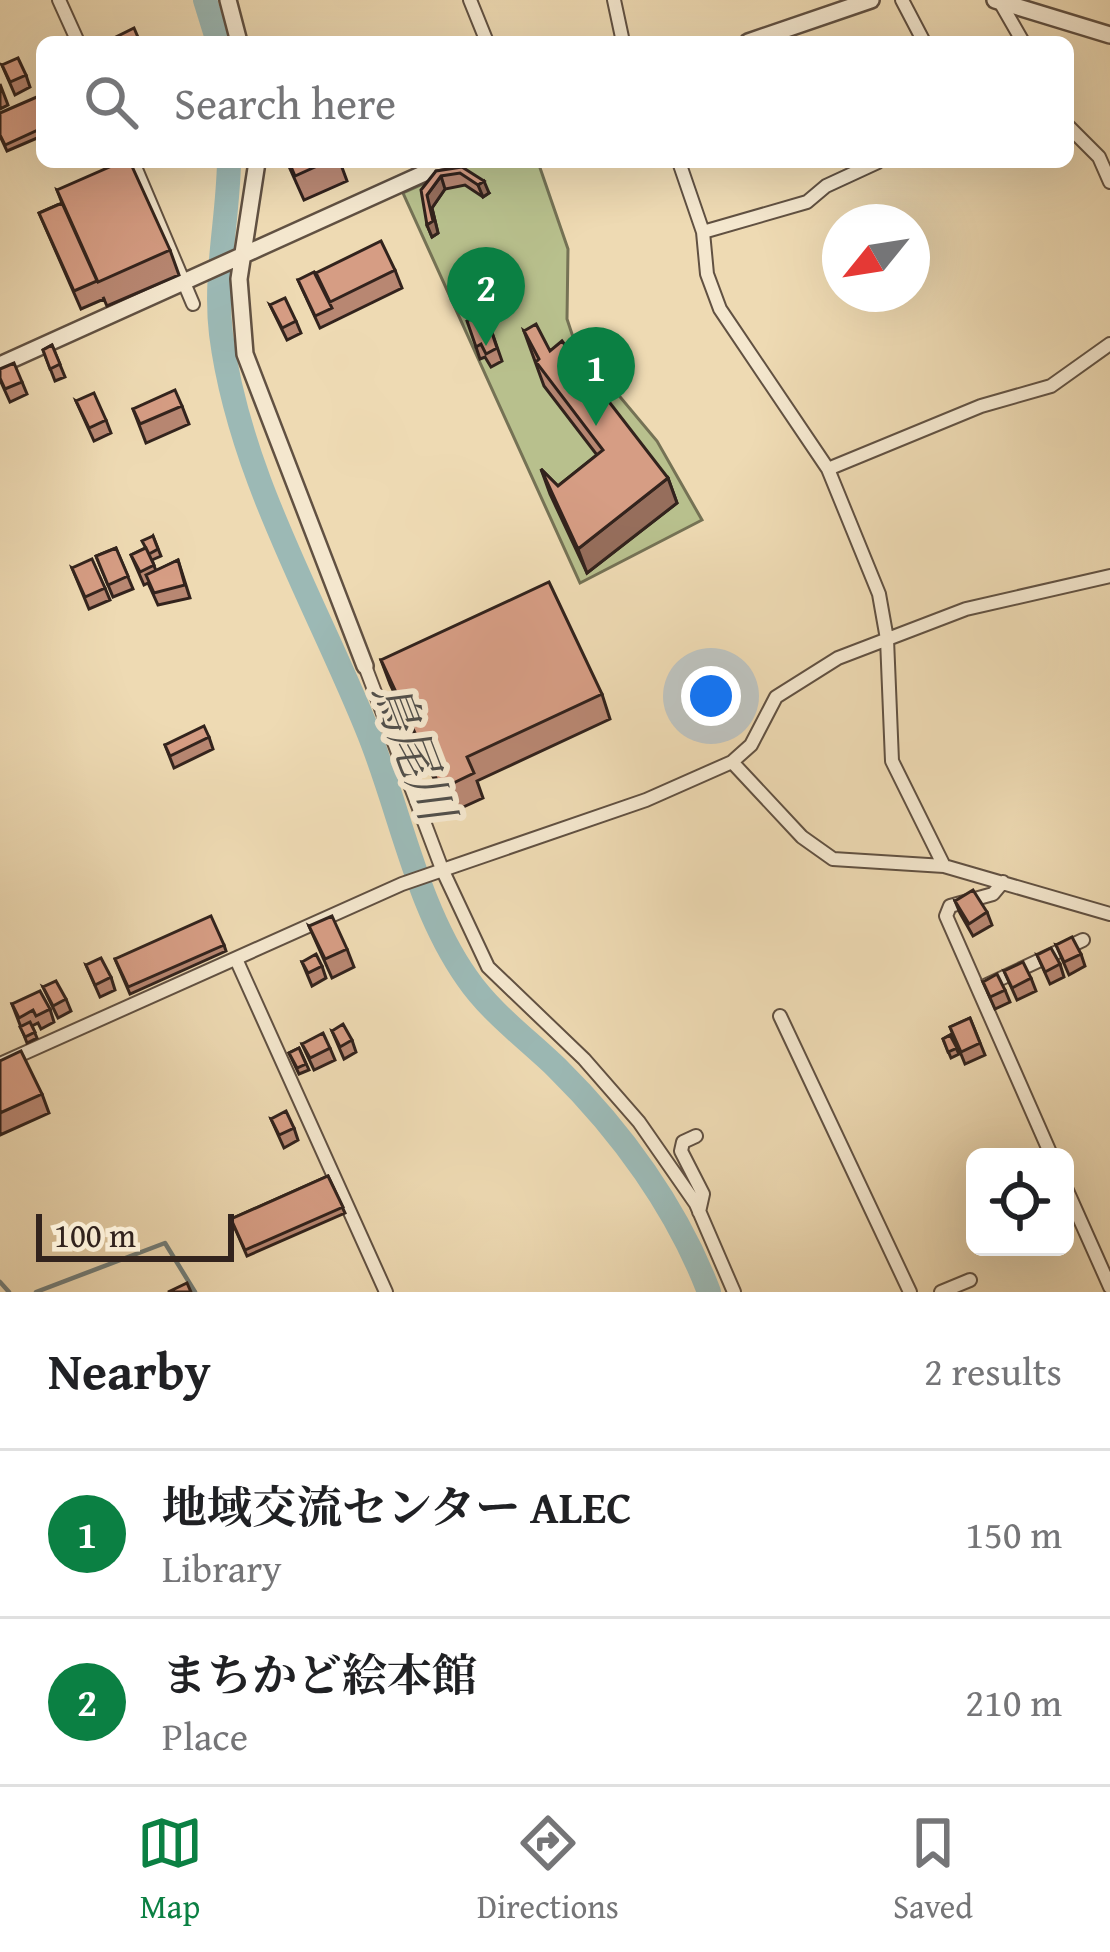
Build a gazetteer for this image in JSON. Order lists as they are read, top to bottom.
{
  "water": ["鳥尾川"],
  "scale_bar": "100 m",
  "north": "bottom left",
  "page": {
    "search": "Search here",
    "pins": ["2", "1"],
    "scale": "100 m",
    "heading": ["Nearby", "2 results"],
    "list": [
      {
        "mark": "1",
        "name": "地域交流センター ALEC",
        "note": "Library",
        "value": "150 m"
      },
      {
        "mark": "2",
        "name": "まちかど絵本館",
        "note": "Place",
        "value": "210 m"
      }
    ],
    "nav": ["Map", "Directions", "Saved"]
  }
}
